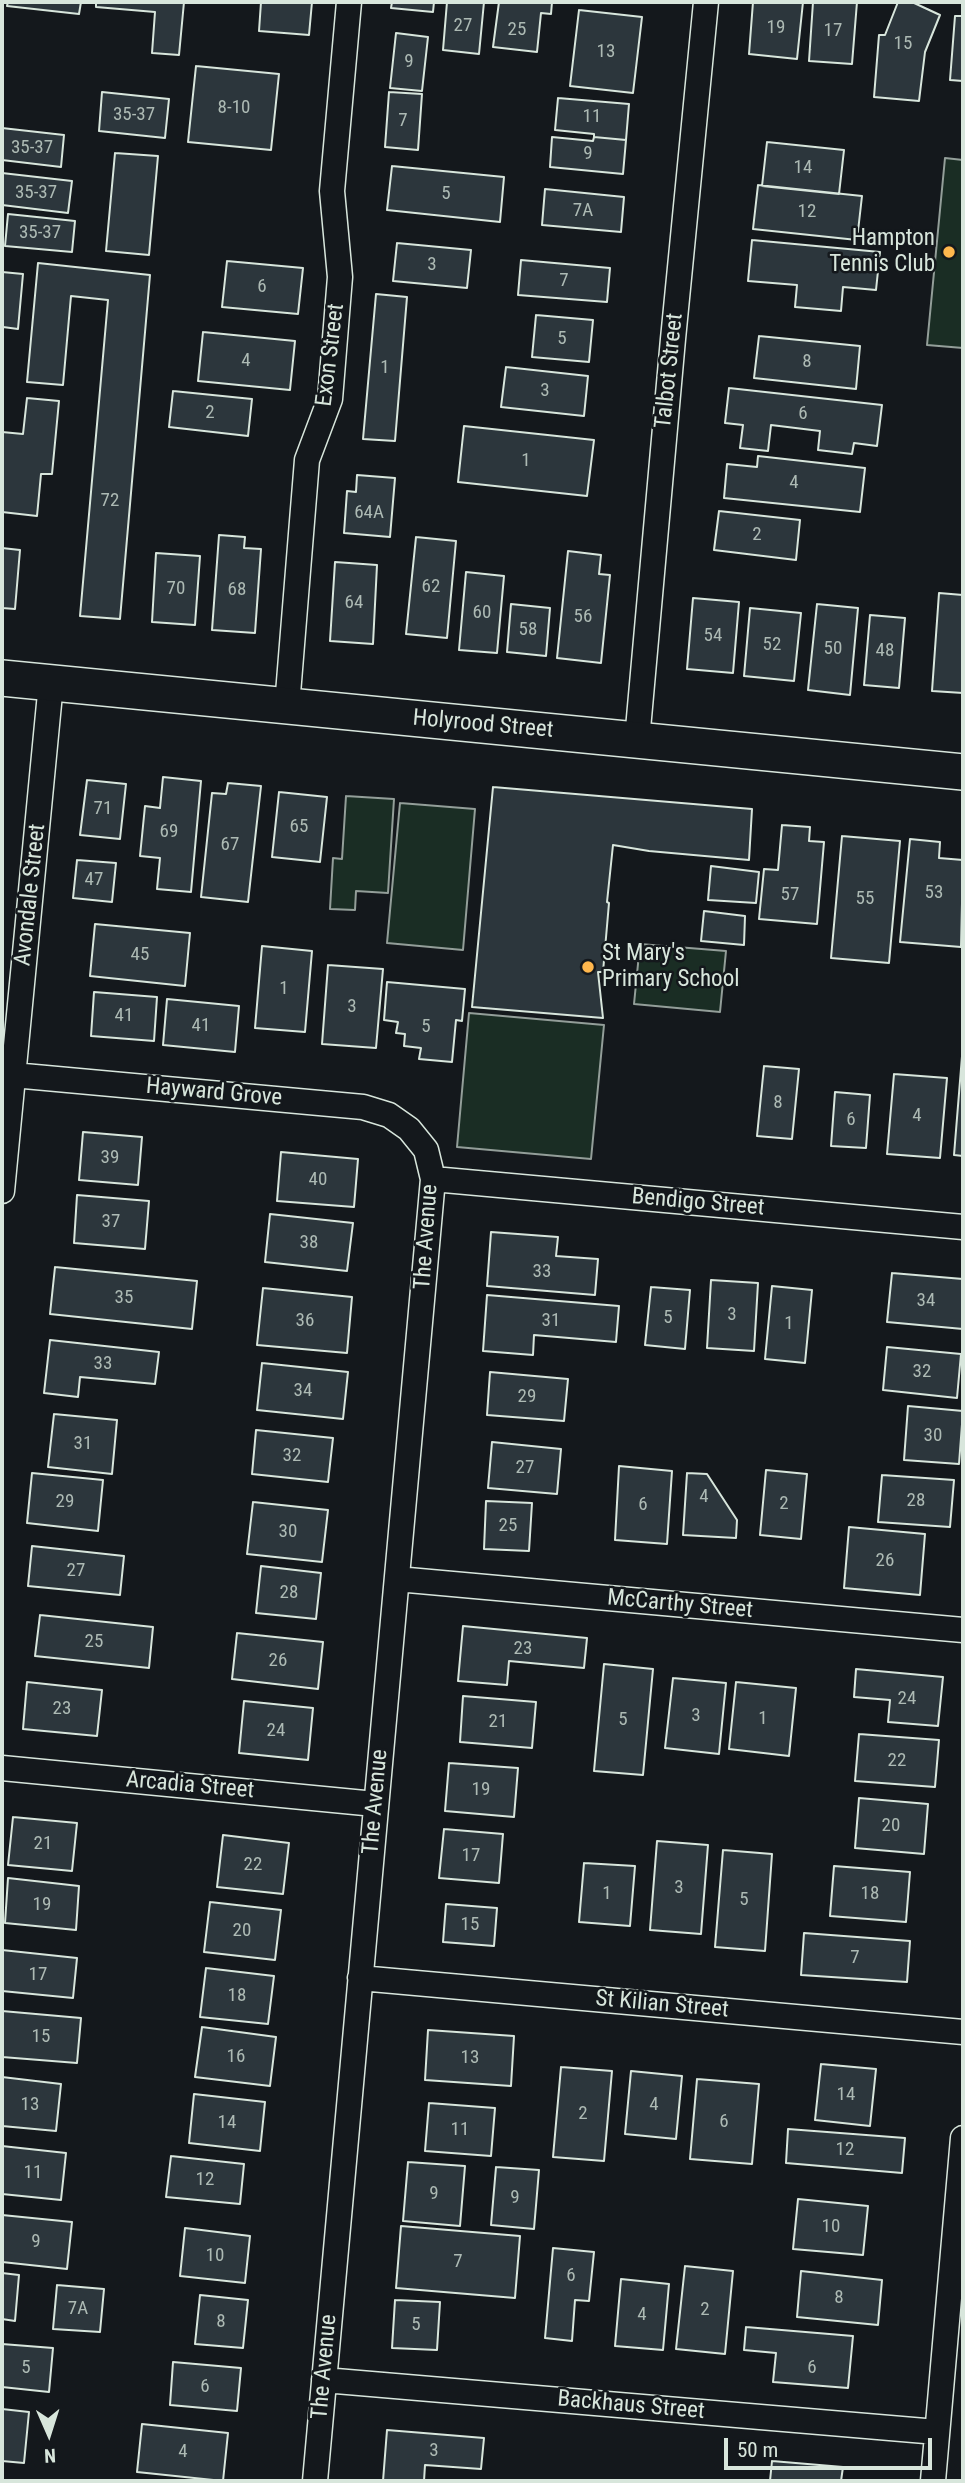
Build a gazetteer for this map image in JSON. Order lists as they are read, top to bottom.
{
  "streets": {
    "street": [
      "Exon Street",
      "Talbot Street",
      "Holyrood Street",
      "Avondale Street",
      "Hayward Grove",
      "Bendigo Street",
      "The Avenue",
      "McCarthy Street",
      "Arcadia Street",
      "St Kilian Street",
      "Backhaus Street"
    ]
  },
  "crossings": [
    ["Exon Street", "Holyrood Street"],
    ["Talbot Street", "Holyrood Street"],
    ["Holyrood Street", "Avondale Street"],
    ["Avondale Street", "Hayward Grove"],
    ["Hayward Grove", "The Avenue"],
    ["Bendigo Street", "The Avenue"],
    ["The Avenue", "McCarthy Street"],
    ["The Avenue", "Arcadia Street"],
    ["The Avenue", "St Kilian Street"],
    ["The Avenue", "Backhaus Street"]
  ],
  "places": ["Hampton Tennis Club", "St Mary's Primary School"],
  "house_numbers": [
    "27",
    "19",
    "25",
    "17",
    "15",
    "13",
    "9",
    "8-10",
    "35-37",
    "11",
    "7",
    "35-37",
    "9",
    "14",
    "35-37",
    "5",
    "7A",
    "12",
    "35-37",
    "3",
    "7",
    "6",
    "5",
    "4",
    "8",
    "1",
    "3",
    "2",
    "6",
    "1",
    "4",
    "72",
    "64A",
    "2",
    "62",
    "70",
    "68",
    "64",
    "60",
    "56",
    "58",
    "54",
    "52",
    "50",
    "48",
    "71",
    "65",
    "69",
    "67",
    "47",
    "53",
    "57",
    "55",
    "45",
    "1",
    "3",
    "41",
    "41",
    "5",
    "8",
    "4",
    "6",
    "39",
    "40",
    "37",
    "38",
    "33",
    "35",
    "34",
    "3",
    "5",
    "36",
    "31",
    "1",
    "33",
    "32",
    "34",
    "29",
    "30",
    "31",
    "32",
    "27",
    "4",
    "28",
    "29",
    "2",
    "6",
    "25",
    "30",
    "26",
    "27",
    "28",
    "25",
    "23",
    "26",
    "24",
    "23",
    "3",
    "1",
    "5",
    "21",
    "24",
    "22",
    "19",
    "20",
    "21",
    "17",
    "22",
    "3",
    "1",
    "18",
    "5",
    "19",
    "15",
    "20",
    "7",
    "17",
    "18",
    "15",
    "16",
    "13",
    "14",
    "13",
    "4",
    "2",
    "6",
    "14",
    "11",
    "12",
    "11",
    "12",
    "9",
    "9",
    "10",
    "9",
    "10",
    "7",
    "6",
    "8",
    "7A",
    "2",
    "4",
    "8",
    "5",
    "5",
    "6",
    "6",
    "3",
    "4"
  ],
  "scale_bar": "50 m",
  "north": "bottom"
}
